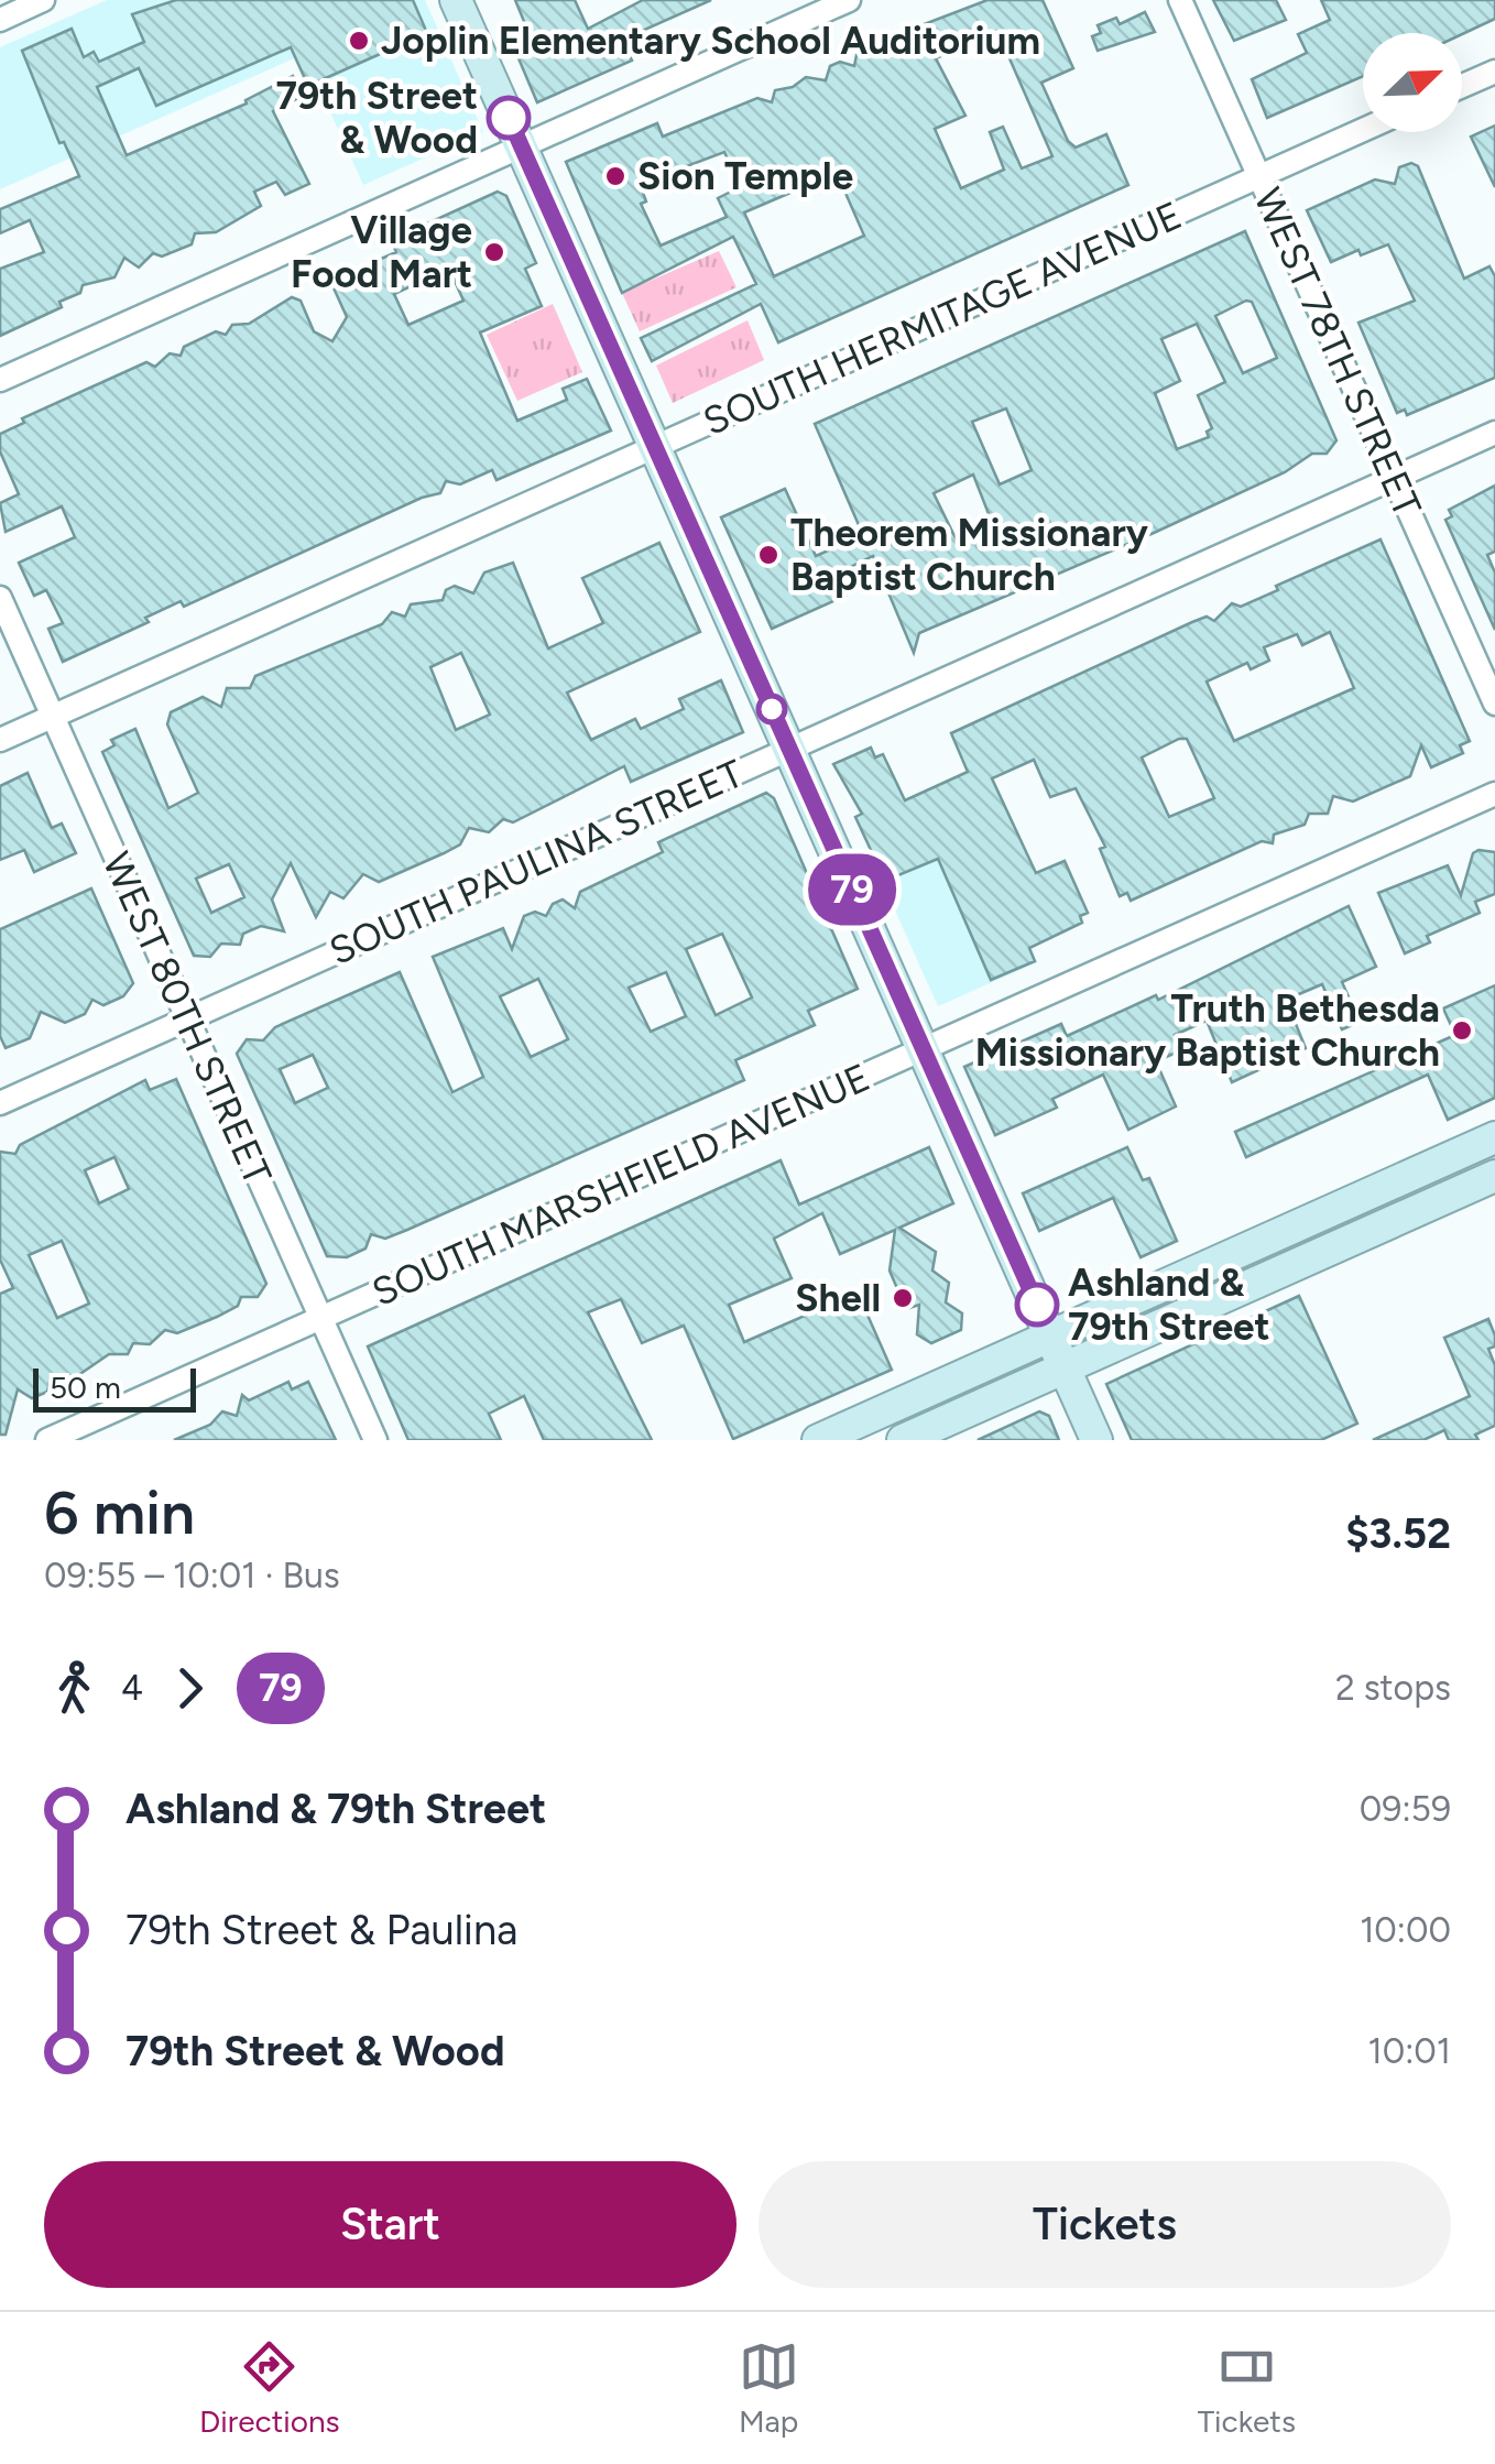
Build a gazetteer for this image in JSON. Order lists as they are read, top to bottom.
{
  "streets": {
    "street": [
      "SOUTH HERMITAGE AVENUE",
      "WEST 78TH STREET",
      "SOUTH PAULINA STREET",
      "WEST 80TH STREET",
      "SOUTH MARSHFIELD AVENUE"
    ]
  },
  "crossings": [
    ["SOUTH HERMITAGE AVENUE", "WEST 78TH STREET"],
    ["SOUTH HERMITAGE AVENUE", "WEST 80TH STREET"],
    ["WEST 78TH STREET", "SOUTH PAULINA STREET"],
    ["SOUTH PAULINA STREET", "WEST 80TH STREET"],
    ["WEST 80TH STREET", "SOUTH MARSHFIELD AVENUE"]
  ],
  "places": [
    "Joplin Elementary School Auditorium",
    "79th Street & Wood",
    "Sion Temple",
    "Village Food Mart",
    "Theorem Missionary Baptist Church",
    "Truth Bethesda Missionary Baptist Church",
    "Shell",
    "Ashland & 79th Street"
  ],
  "lines": ["bus line 79"],
  "scale_bar": "50 m",
  "north": "top right",
  "page": {
    "on_map": "79",
    "scale": "50 m",
    "heading": ["6 min", "09:55 – 10:01 · Bus", "$3.52"],
    "legs": ["4", "79", "2 stops"],
    "list": [
      {
        "name": "Ashland & 79th Street",
        "value": "09:59"
      },
      {
        "name": "79th Street & Paulina",
        "value": "10:00"
      },
      {
        "name": "79th Street & Wood",
        "value": "10:01"
      }
    ],
    "buttons": ["Start", "Tickets"],
    "tabs": ["Directions", "Map", "Tickets"]
  }
}
